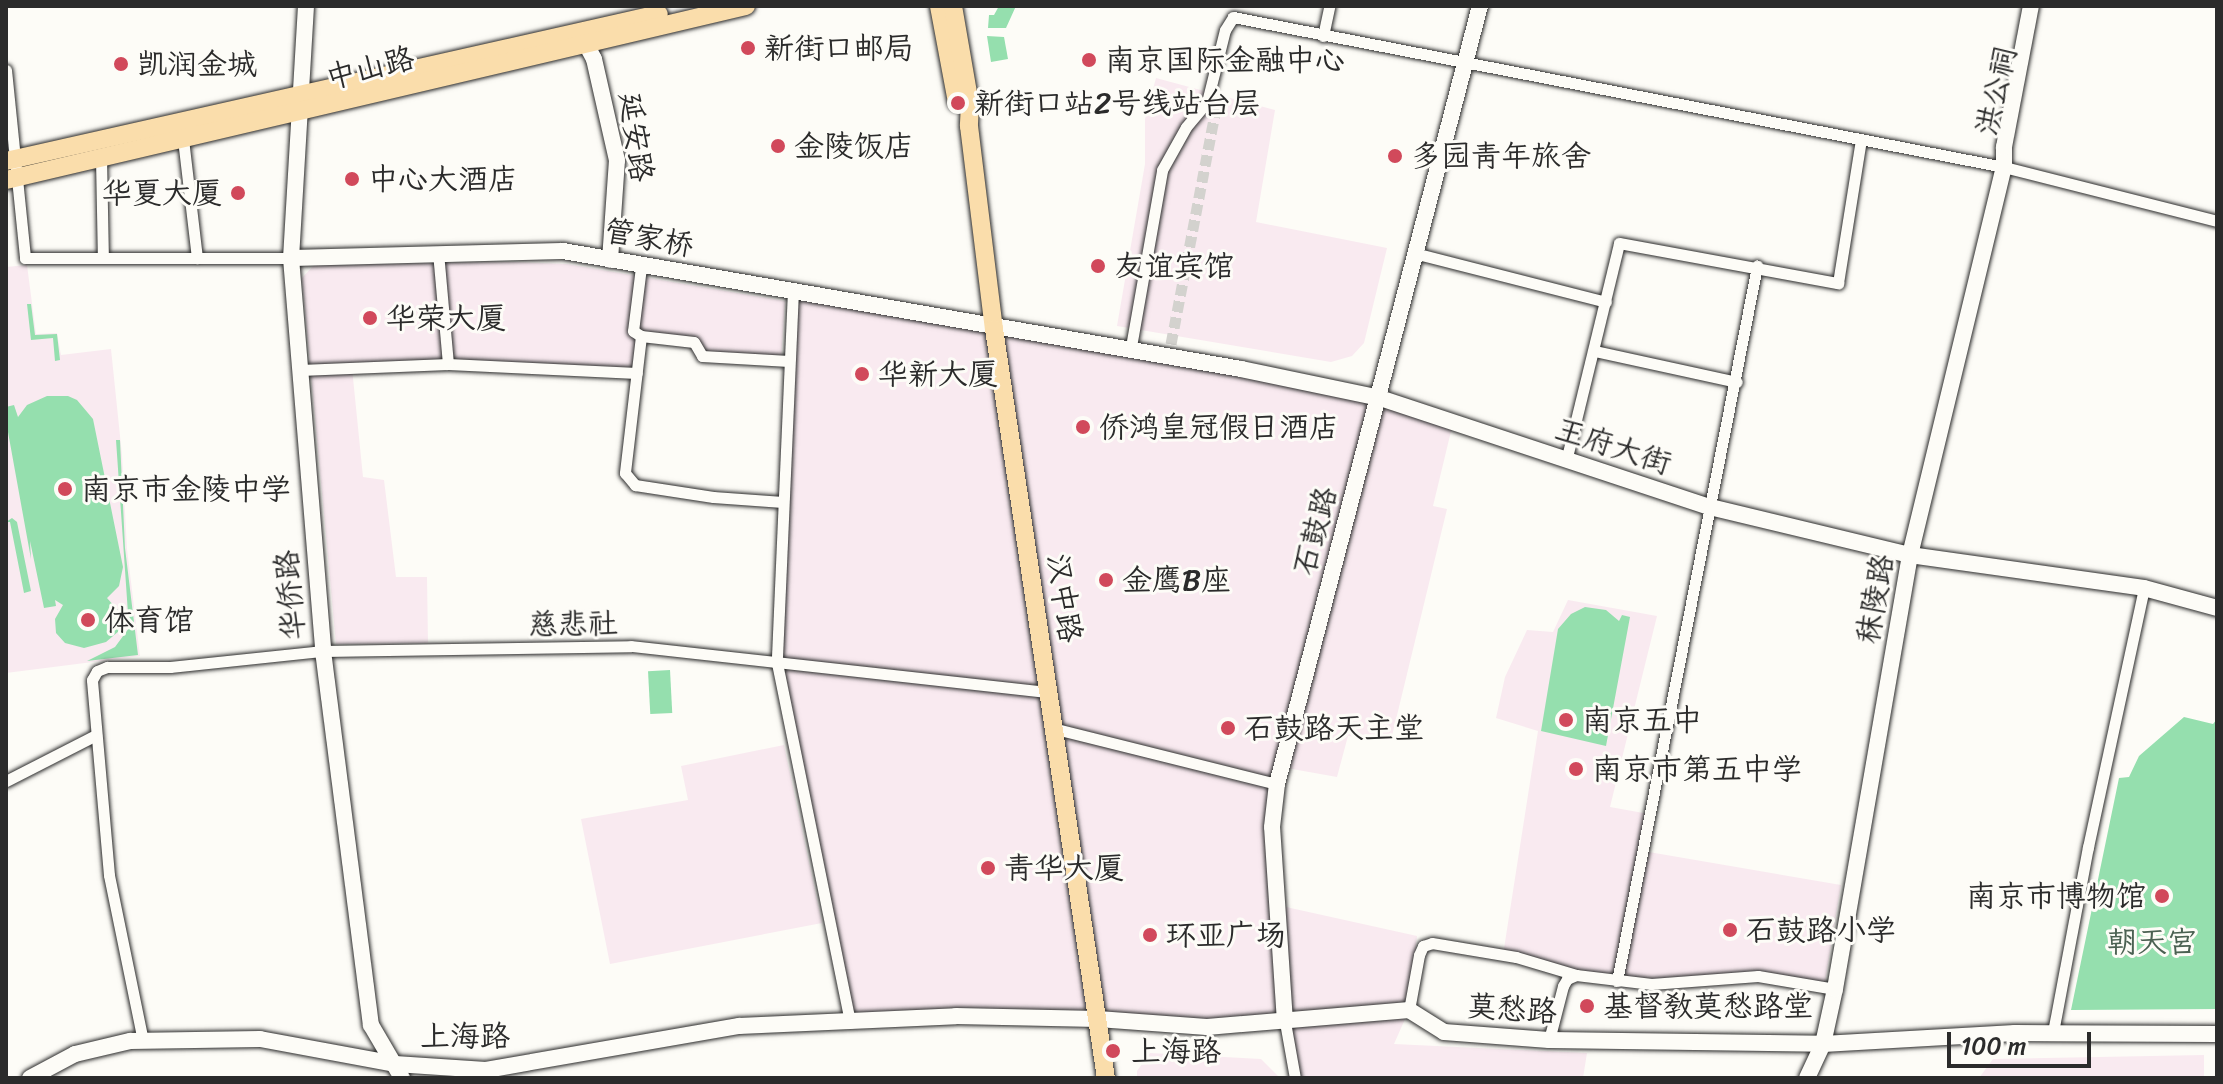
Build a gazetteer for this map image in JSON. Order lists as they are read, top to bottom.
{
  "streets": {
    "main road": ["中山路", "汉中路"],
    "street": [
      "洪公祠",
      "延安路",
      "管家桥",
      "王府大街",
      "石鼓路",
      "华侨路",
      "秣陵路",
      "慈悲社",
      "莫愁路",
      "上海路"
    ]
  },
  "crossings": [
    ["中山路", "延安路"],
    ["中山路", "华侨路"],
    ["洪公祠", "秣陵路"],
    ["延安路", "管家桥"],
    ["管家桥", "王府大街"],
    ["管家桥", "华侨路"],
    ["管家桥", "汉中路"],
    ["王府大街", "石鼓路"],
    ["王府大街", "汉中路"],
    ["王府大街", "秣陵路"],
    ["华侨路", "慈悲社"],
    ["华侨路", "上海路"],
    ["汉中路", "慈悲社"],
    ["汉中路", "上海路"],
    ["秣陵路", "莫愁路"]
  ],
  "parks": ["朝天宫"],
  "places": [
    "新街口邮局",
    "南京国际金融中心",
    "凯润金城",
    "新街口站2号线站台层",
    "金陵饭店",
    "多园青年旅舍",
    "中心大酒店",
    "华夏大厦",
    "友谊宾馆",
    "华荣大厦",
    "华新大厦",
    "侨鸿皇冠假日酒店",
    "南京市金陵中学",
    "金鹰B座",
    "体育馆",
    "南京五中",
    "石鼓路天主堂",
    "南京市第五中学",
    "青华大厦",
    "南京市博物馆",
    "石鼓路小学",
    "环亚广场",
    "基督教莫愁路堂",
    "上海路"
  ],
  "scale_bar": "100 m"
}
